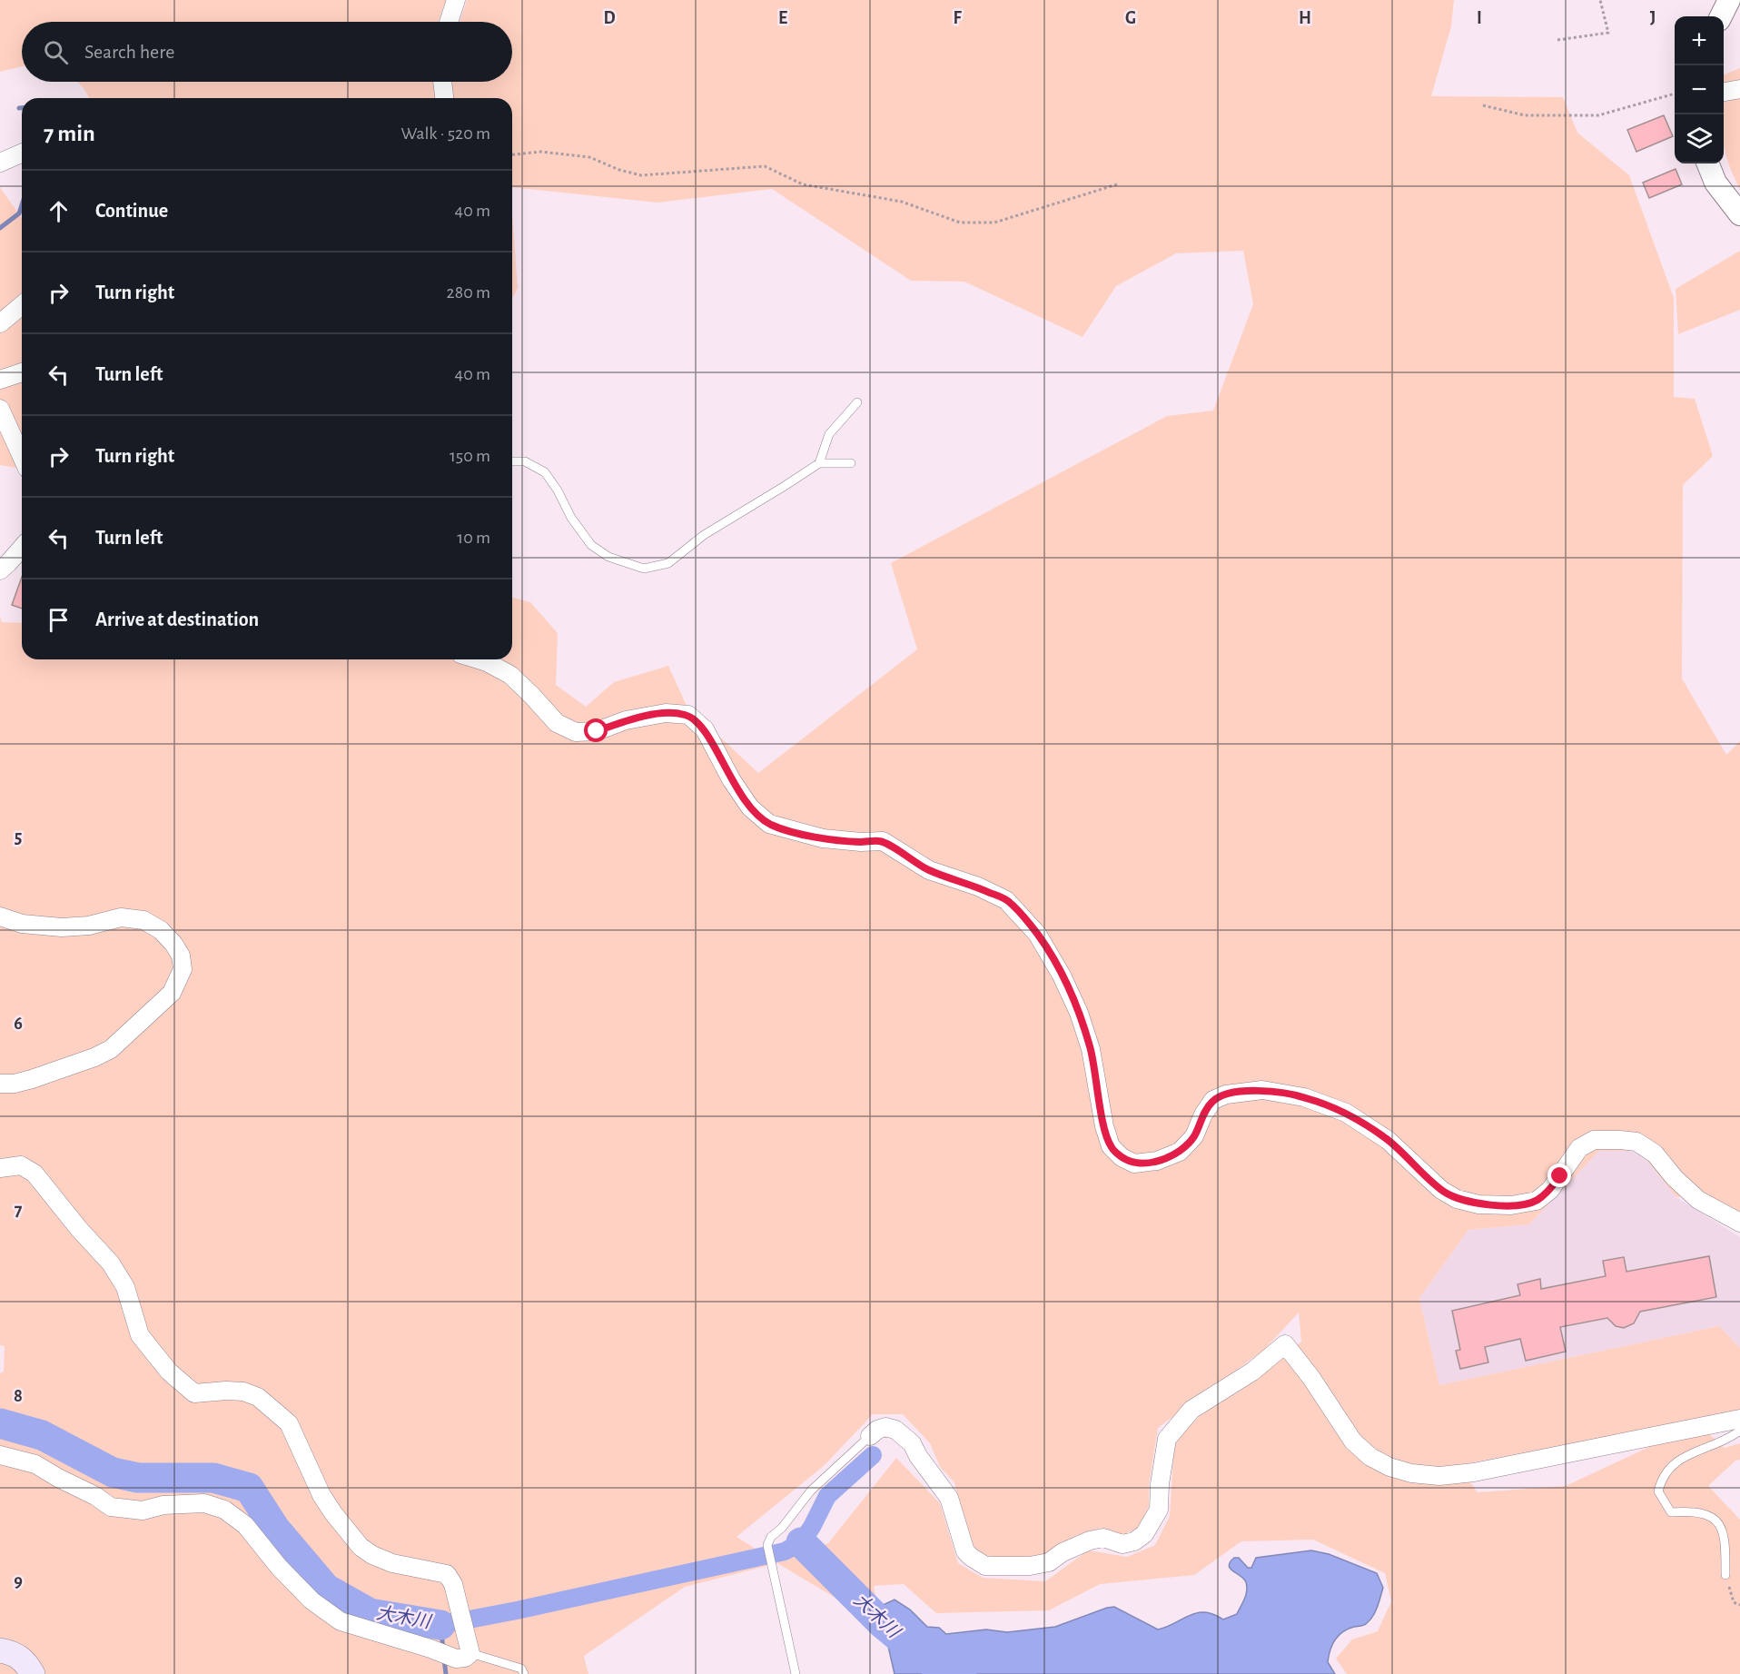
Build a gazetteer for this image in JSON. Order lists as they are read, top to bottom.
{
  "water": ["大木川"],
  "page": {
    "map_buttons": ["+", "−"],
    "search": "Search here",
    "heading": ["7 min", "Walk · 520 m"],
    "list": [
      ["Continue", "40 m"],
      ["Turn right", "280 m"],
      ["Turn left", "40 m"],
      ["Turn right", "150 m"],
      ["Turn left", "10 m"],
      "Arrive at destination"
    ]
  },
  "grid": {
    "columns": [
      "D",
      "E",
      "F",
      "G",
      "H",
      "I",
      "J"
    ],
    "rows": [
      "5",
      "6",
      "7",
      "8",
      "9"
    ]
  }
}
